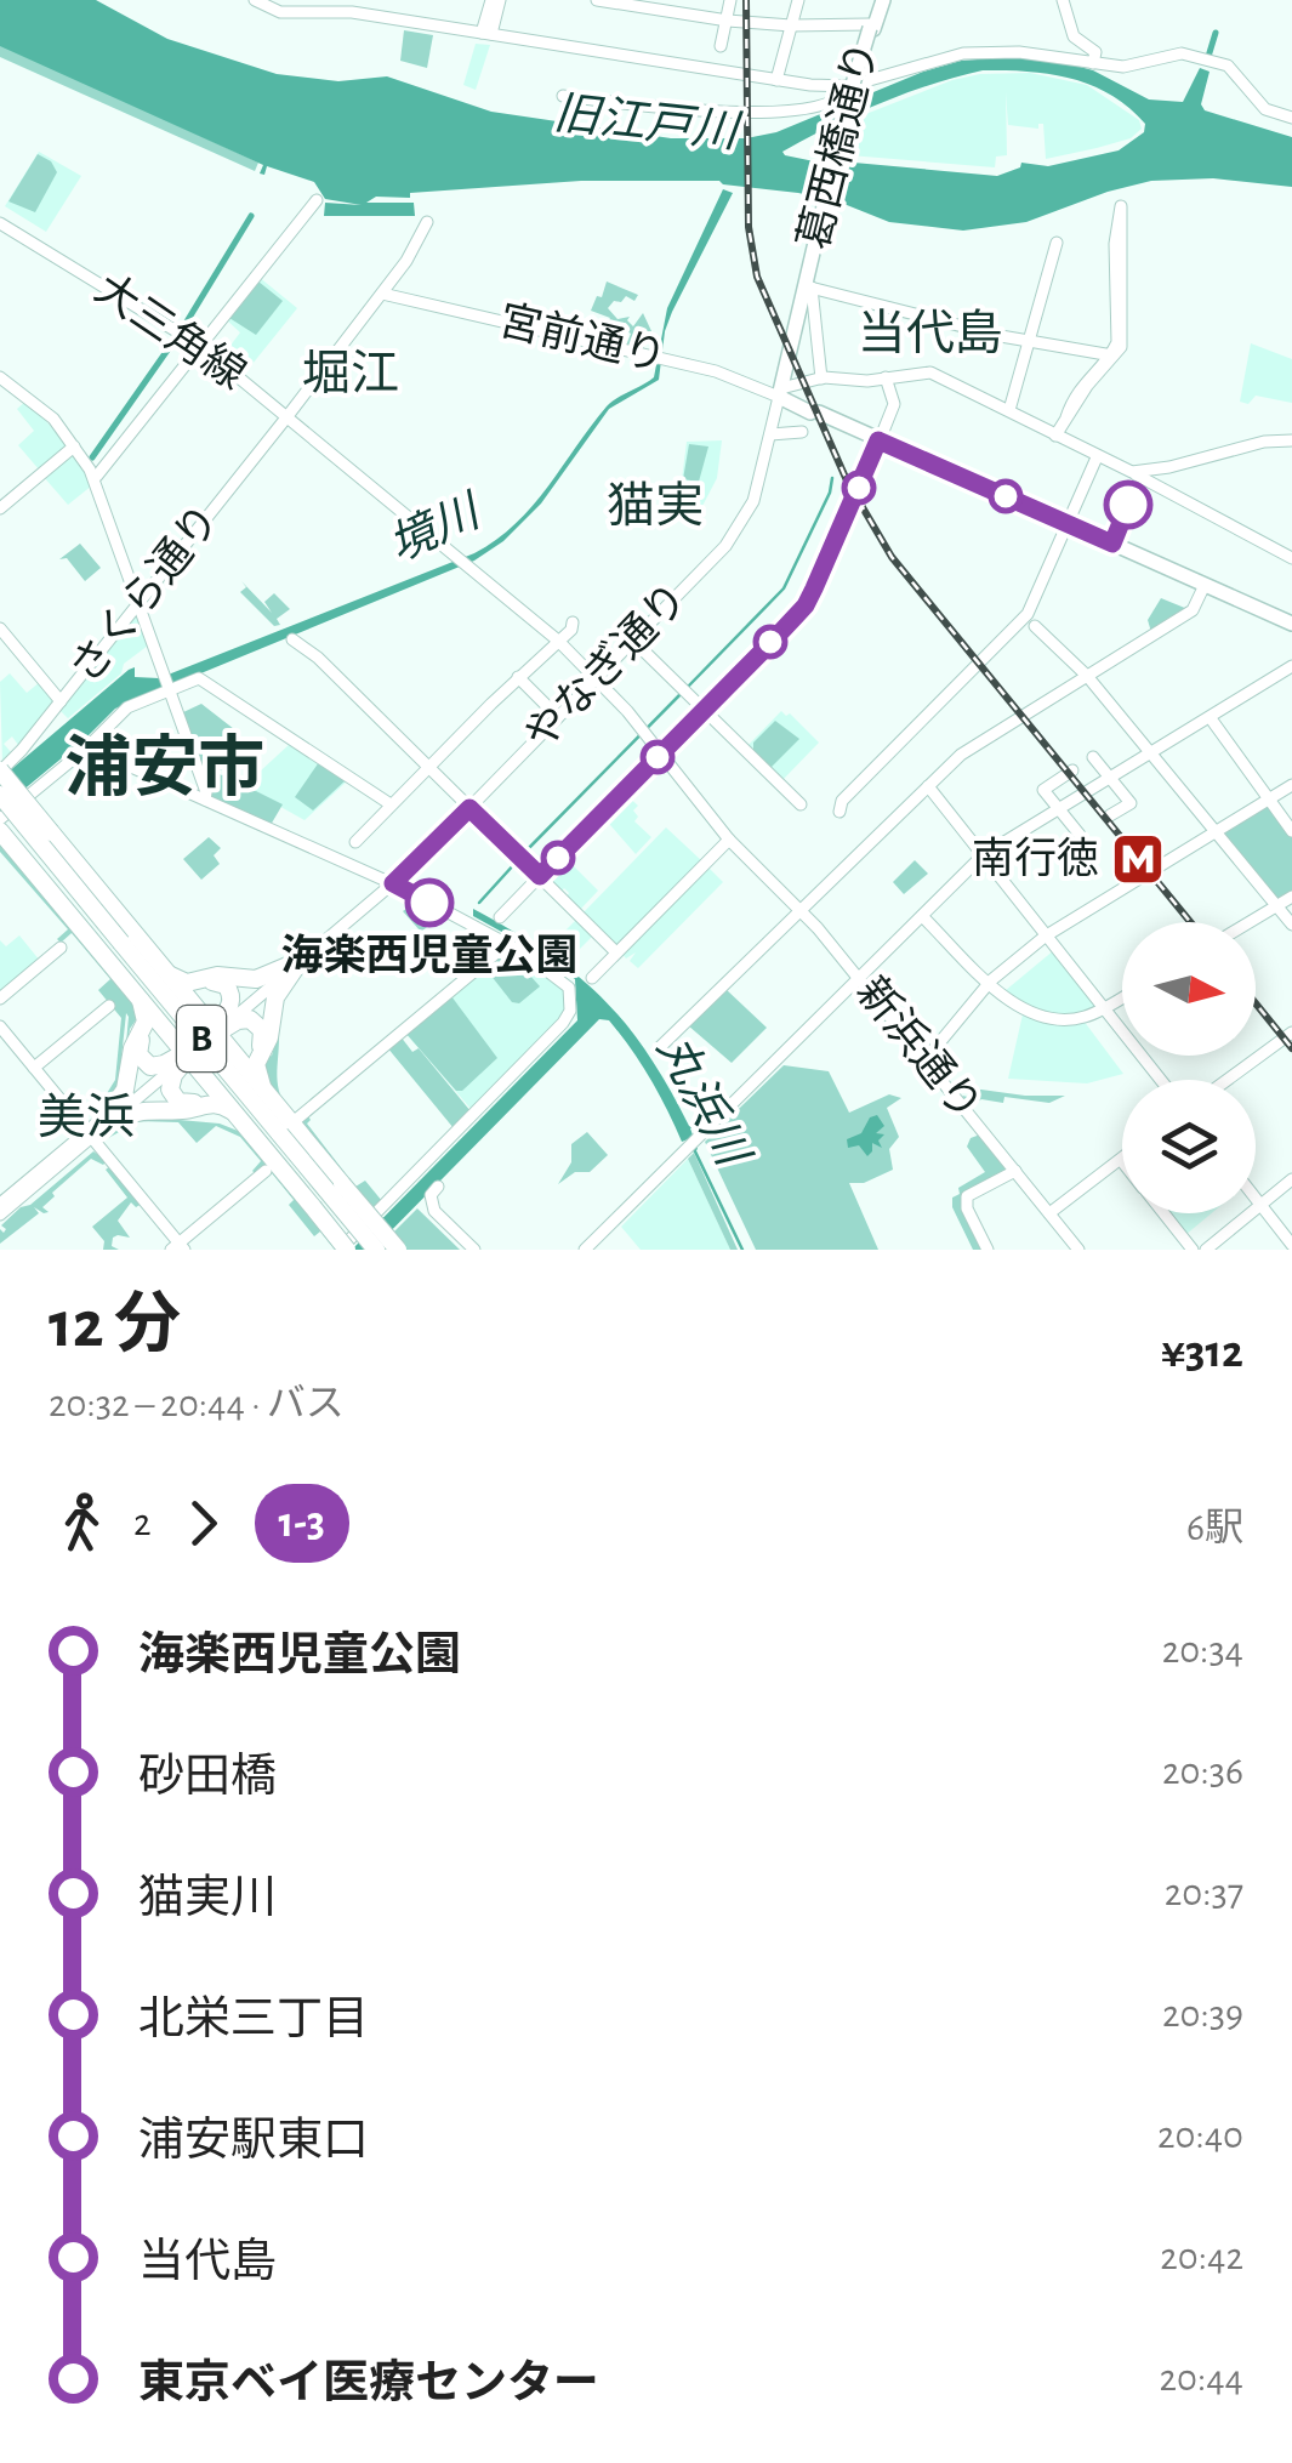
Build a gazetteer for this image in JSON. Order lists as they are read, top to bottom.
{
  "streets": {
    "highway": ["B"],
    "main road": ["葛西橋通り", "やなぎ通り"],
    "street": [
      "大三角線",
      "宮前通り",
      "さくら通り",
      "新浜通り"
    ]
  },
  "crossings": [
    ["葛西橋通り", "やなぎ通り"],
    ["大三角線", "さくら通り"],
    ["大三角線", "やなぎ通り"],
    ["大三角線", "新浜通り"],
    ["宮前通り", "さくら通り"],
    ["宮前通り", "やなぎ通り"]
  ],
  "districts": [
    "当代島",
    "堀江",
    "猫実",
    "浦安市",
    "美浜"
  ],
  "water": ["旧江戸川", "境川", "丸浜川"],
  "places": {
    "metro station": ["南行徳"],
    "other": ["海楽西児童公園"]
  },
  "lines": ["bus line 1-3"],
  "north": "right",
  "page": {
    "heading": ["12 分", "20:32 – 20:44 · バス", "¥312"],
    "legs": ["2", "1-3", "6駅"],
    "list": [
      {
        "name": "海楽西児童公園",
        "value": "20:34"
      },
      {
        "name": "砂田橋",
        "value": "20:36"
      },
      {
        "name": "猫実川",
        "value": "20:37"
      },
      {
        "name": "北栄三丁目",
        "value": "20:39"
      },
      {
        "name": "浦安駅東口",
        "value": "20:40"
      },
      {
        "name": "当代島",
        "value": "20:42"
      },
      {
        "name": "東京ベイ医療センター",
        "value": "20:44"
      }
    ]
  }
}
